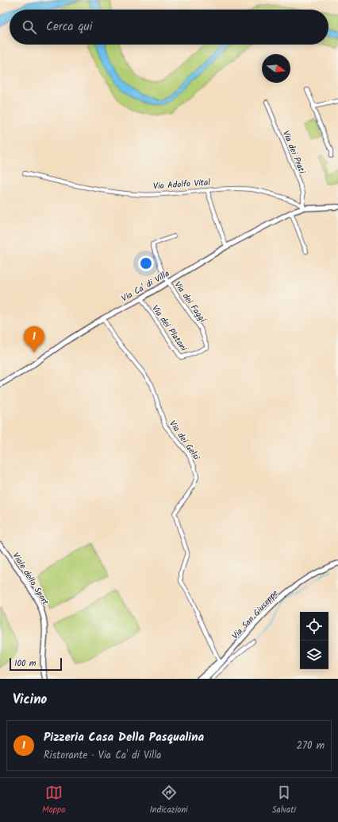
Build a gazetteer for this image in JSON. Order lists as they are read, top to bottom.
{
  "streets": {
    "street": [
      "Via dei Prati",
      "Via Adolfo Vital",
      "Via Ca' di Villa",
      "Via dei Faggi",
      "Via dei Platani",
      "Via dei Gelsi",
      "Viale dello Sport",
      "Via San Giuseppe"
    ]
  },
  "crossings": [
    ["Via dei Prati", "Via Adolfo Vital"],
    ["Via dei Prati", "Via Ca' di Villa"],
    ["Via Adolfo Vital", "Via Ca' di Villa"],
    ["Via Ca' di Villa", "Via dei Faggi"],
    ["Via Ca' di Villa", "Via dei Platani"],
    ["Via Ca' di Villa", "Via dei Gelsi"],
    ["Via dei Faggi", "Via dei Platani"],
    ["Via dei Gelsi", "Via San Giuseppe"]
  ],
  "scale_bar": "100 m",
  "north": "right",
  "page": {
    "search": "Cerca qui",
    "pins": "1",
    "scale": "100 m",
    "heading": "Vicino",
    "list": [
      {
        "mark": "1",
        "name": "Pizzeria Casa Della Pasqualina",
        "note": "Ristorante · Via Ca' di Villa",
        "value": "270 m"
      }
    ],
    "nav": ["Mappa", "Indicazioni", "Salvati"]
  }
}
